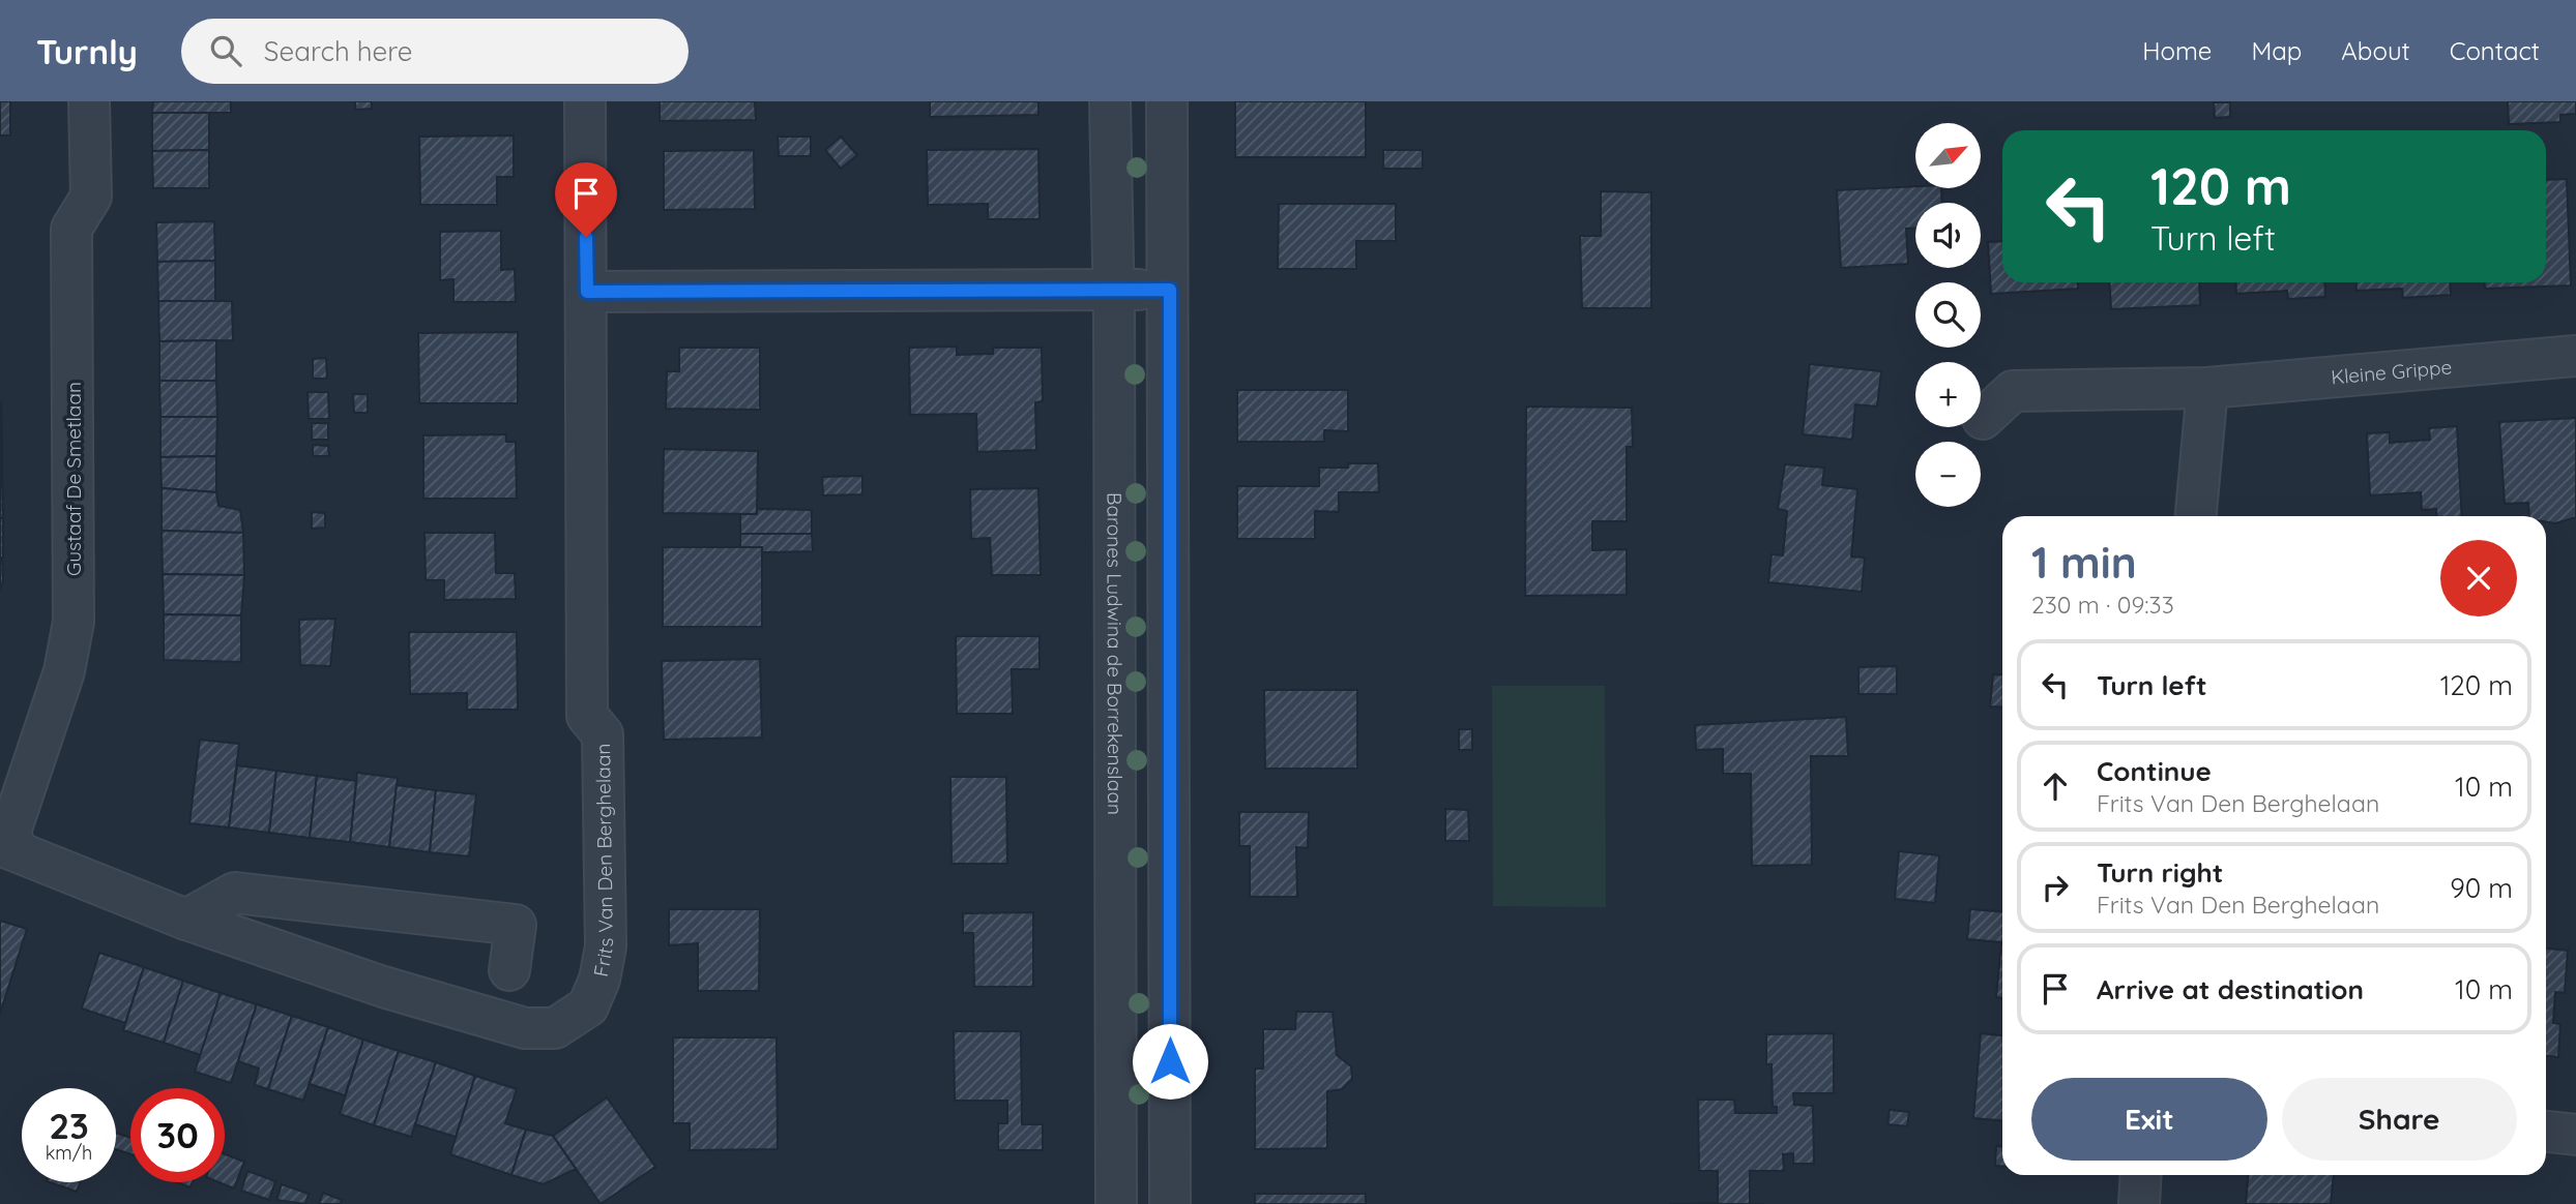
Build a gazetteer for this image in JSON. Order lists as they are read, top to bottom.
{
  "streets": {
    "street": [
      "Kleine Grippe",
      "Gustaaf De Smetlaan",
      "Barones Ludwina de Borrekenslaan",
      "Frits Van Den Berghelaan"
    ]
  },
  "crossings": [
    ["Gustaaf De Smetlaan", "Frits Van Den Berghelaan"]
  ],
  "north": "top right",
  "page": {
    "header": "Turnly",
    "search": "Search here",
    "nav": [
      "Home",
      "Map",
      "About",
      "Contact"
    ],
    "map_buttons": ["+", "−"],
    "turn": ["120 m", "Turn left"],
    "heading": ["1 min", "230 m · 09:33"],
    "list": [
      {
        "name": "Turn left",
        "value": "120 m"
      },
      {
        "name": "Continue",
        "note": "Frits Van Den Berghelaan",
        "value": "10 m"
      },
      {
        "name": "Turn right",
        "note": "Frits Van Den Berghelaan",
        "value": "90 m"
      },
      {
        "name": "Arrive at destination",
        "value": "10 m"
      }
    ],
    "buttons": ["Exit", "Share"],
    "speed": "23 km/h",
    "limit": "30"
  }
}
